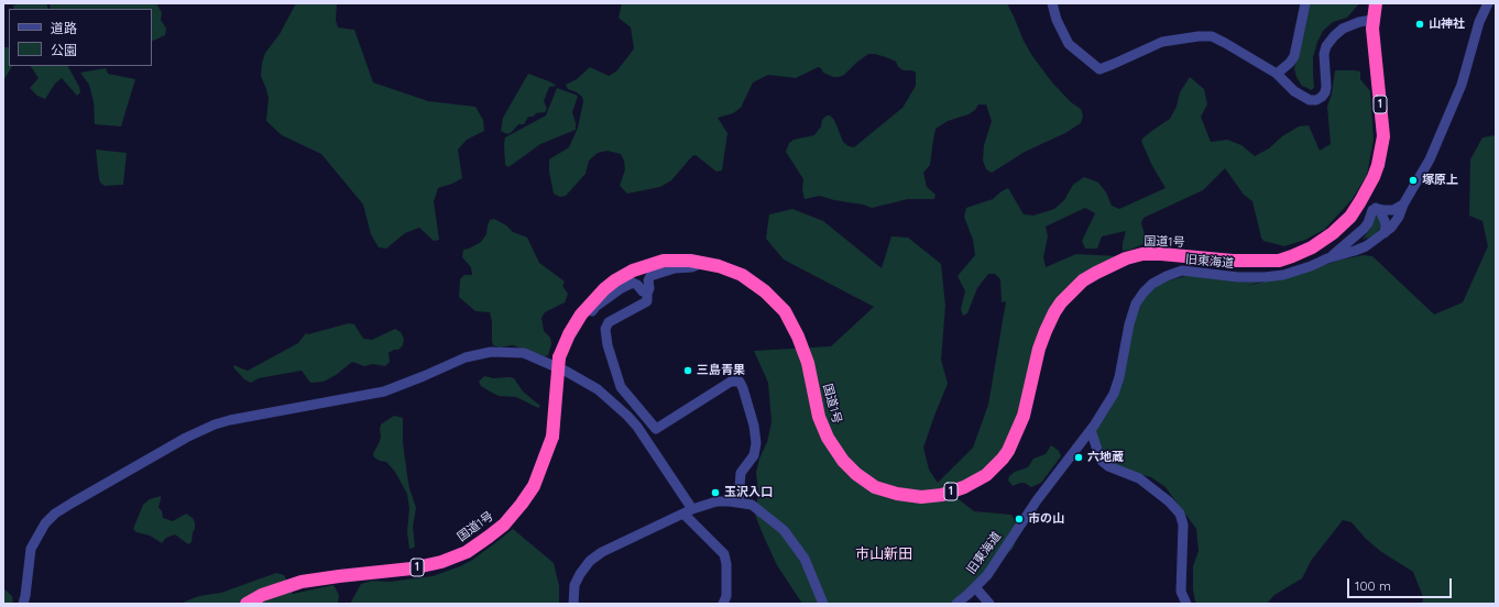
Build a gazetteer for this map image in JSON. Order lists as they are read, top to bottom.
{
  "streets": {
    "highway": ["1", "国道1号"],
    "street": ["旧東海道"]
  },
  "districts": ["市山新田"],
  "places": [
    "山神社",
    "塚原上",
    "三島青果",
    "六地蔵",
    "玉沢入口",
    "市の山"
  ],
  "legend": ["道路", "公園"],
  "scale_bar": "100 m"
}
